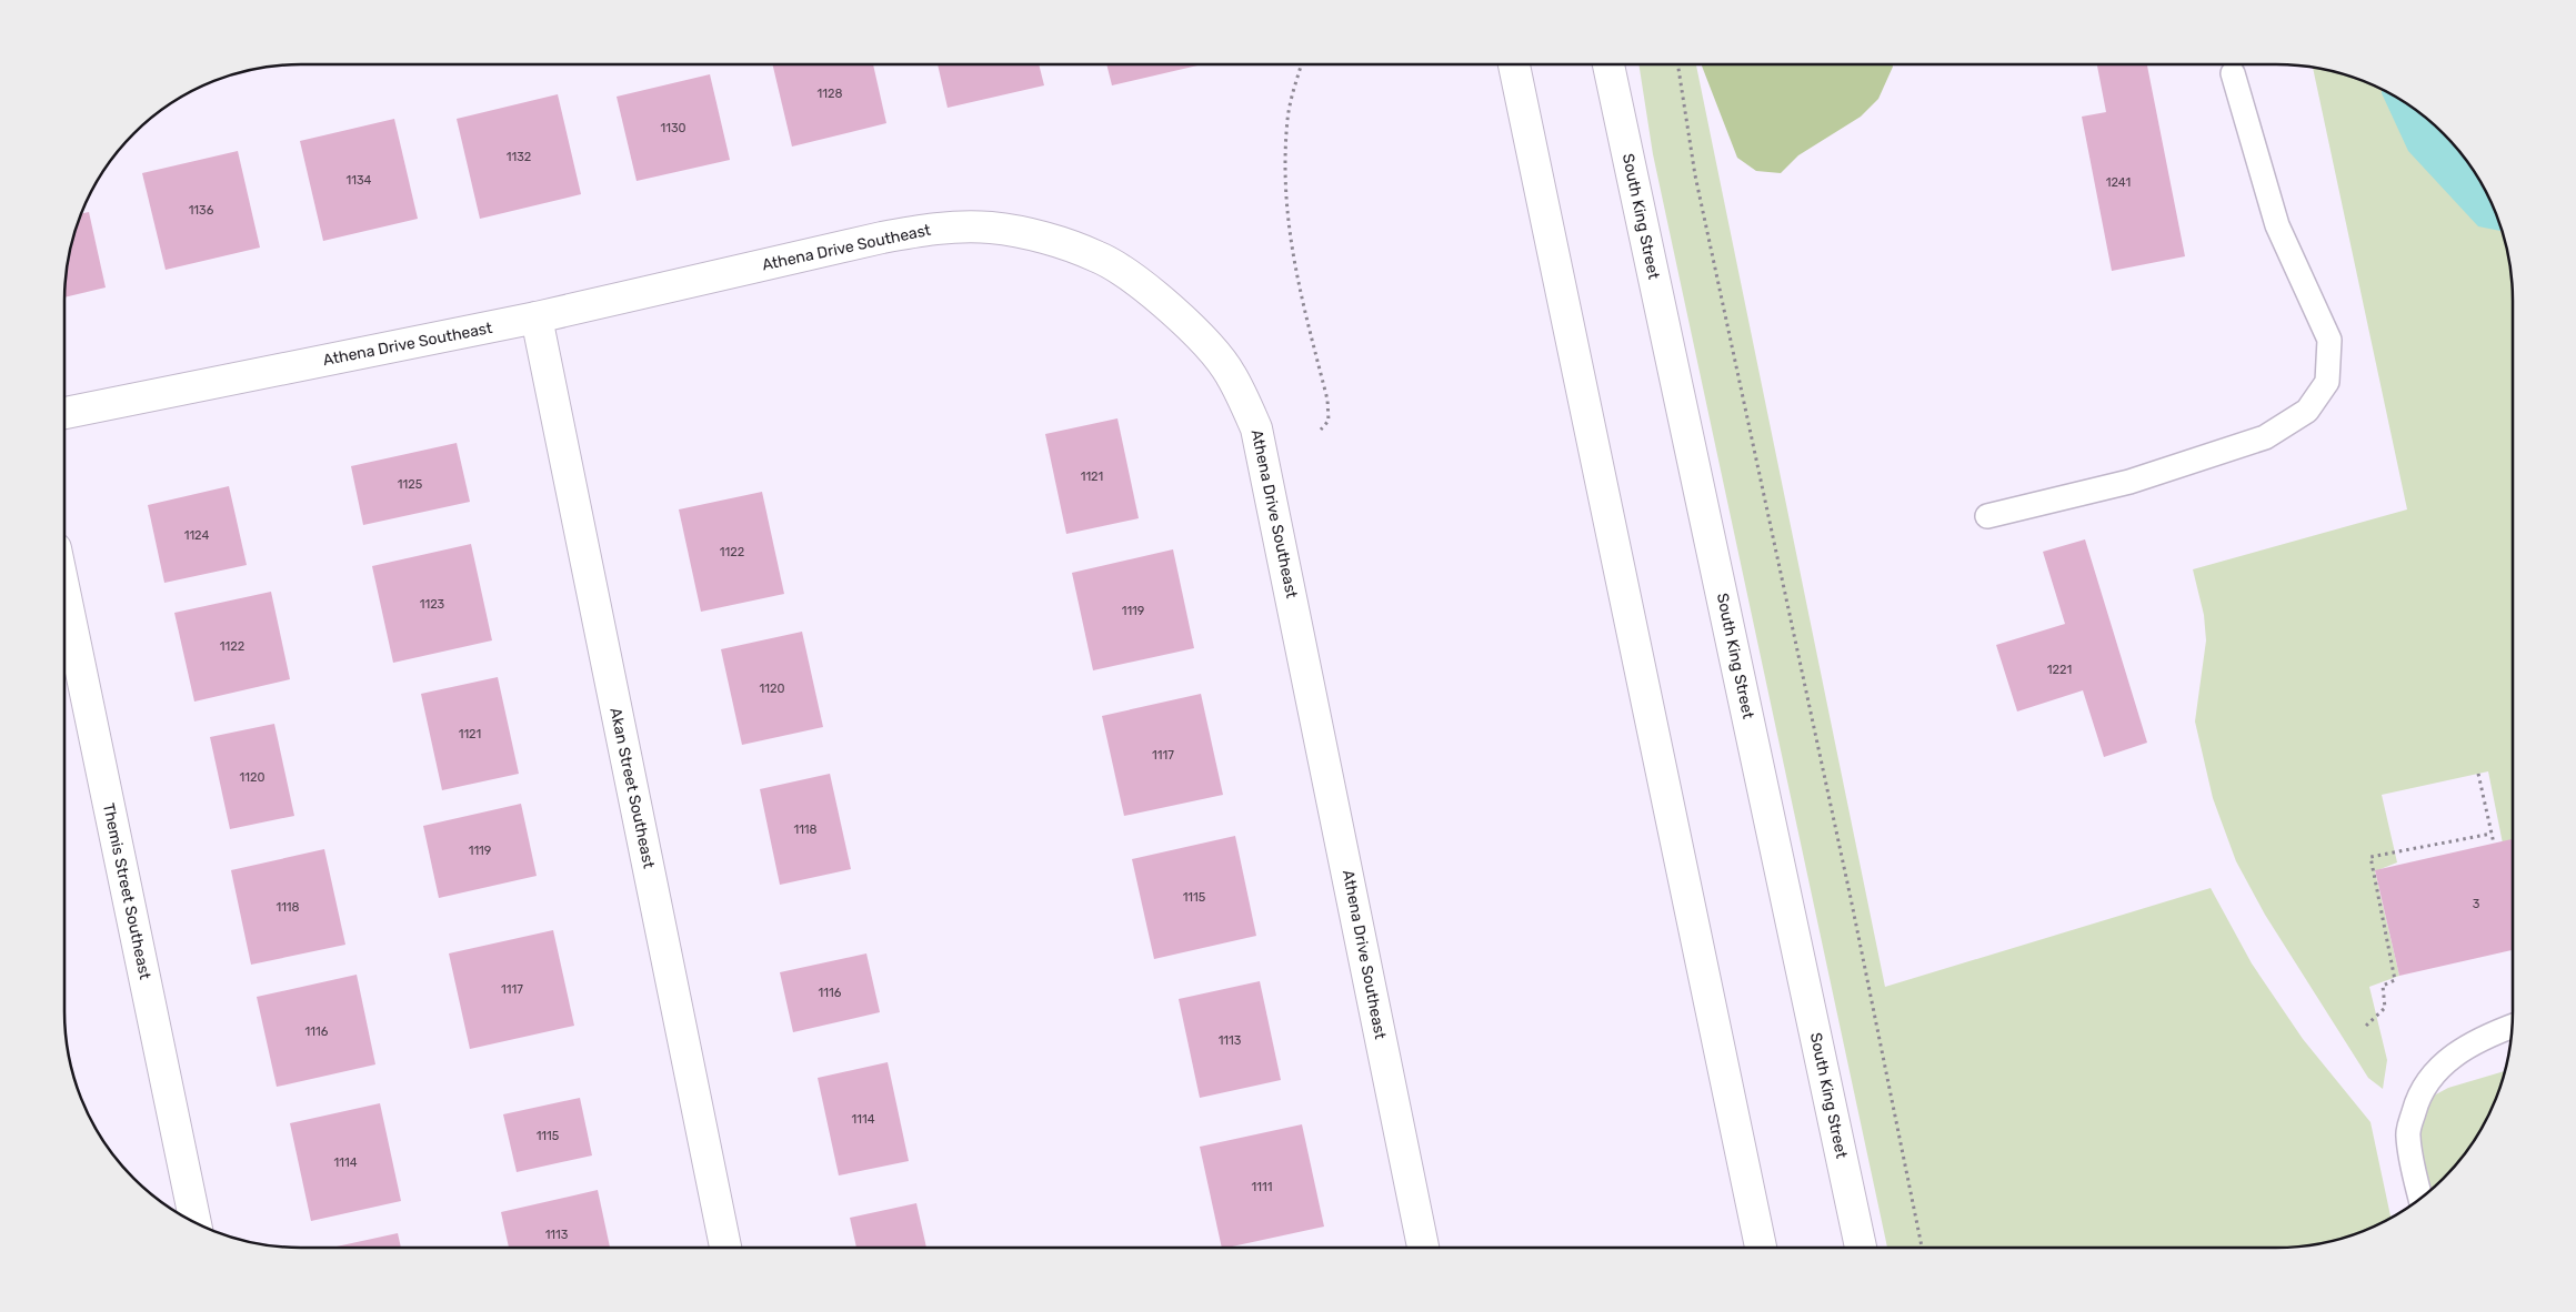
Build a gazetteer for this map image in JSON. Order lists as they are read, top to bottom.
{
  "streets": {
    "main road": [
      "South King Street",
      "Athena Drive Southeast",
      "Akan Street Southeast",
      "Themis Street Southeast"
    ]
  },
  "crossings": [
    ["Athena Drive Southeast", "Akan Street Southeast"]
  ],
  "house_numbers": [
    "1128",
    "1130",
    "1132",
    "1134",
    "1241",
    "1136",
    "1121",
    "1125",
    "1124",
    "1122",
    "1123",
    "1119",
    "1122",
    "1221",
    "1120",
    "1121",
    "1117",
    "1120",
    "1118",
    "1119",
    "1115",
    "3",
    "1118",
    "1117",
    "1116",
    "1116",
    "1113",
    "1114",
    "1115",
    "1114",
    "1111",
    "1113"
  ]
}
